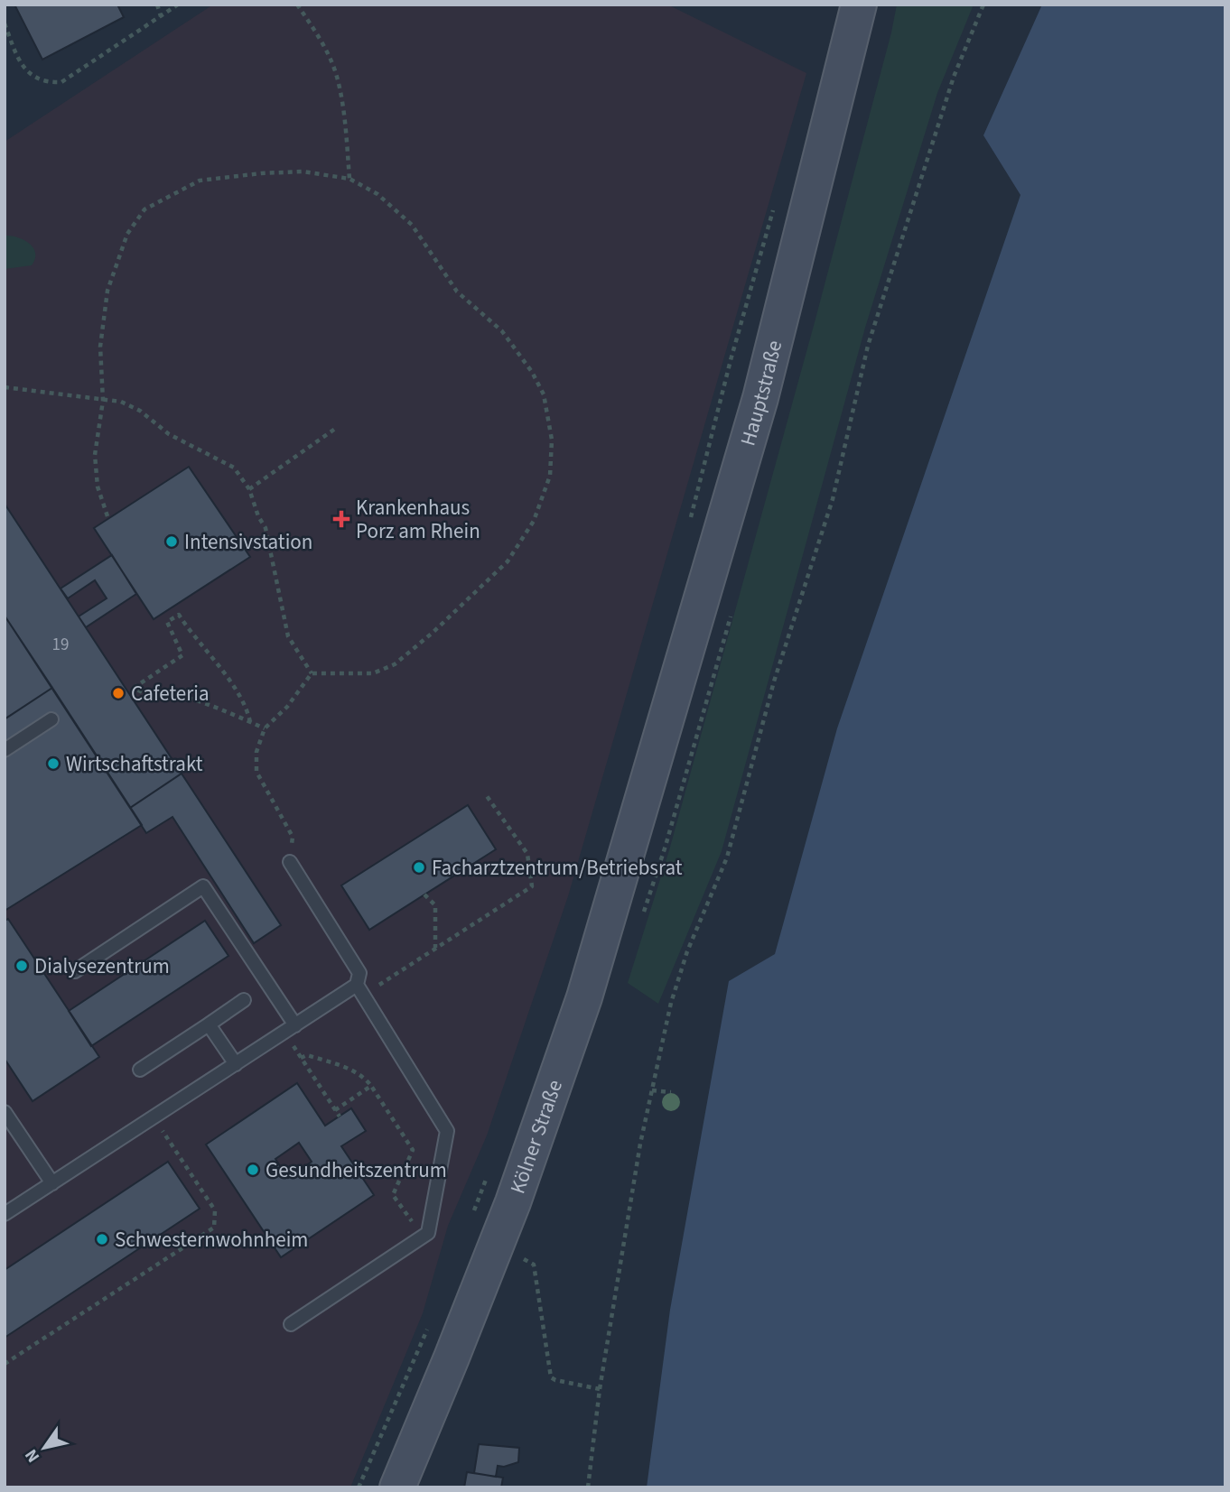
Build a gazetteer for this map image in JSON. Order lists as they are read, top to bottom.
{
  "streets": {
    "main road": ["Hauptstraße", "Kölner Straße"]
  },
  "crossings": [
    ["Hauptstraße", "Kölner Straße"]
  ],
  "places": {
    "health": ["Krankenhaus Porz am Rhein"],
    "other": [
      "Intensivstation",
      "Cafeteria",
      "Wirtschaftstrakt",
      "Facharztzentrum/Betriebsrat",
      "Dialysezentrum",
      "Gesundheitszentrum",
      "Schwesternwohnheim"
    ]
  },
  "house_numbers": ["19"],
  "north": "bottom left"
}
